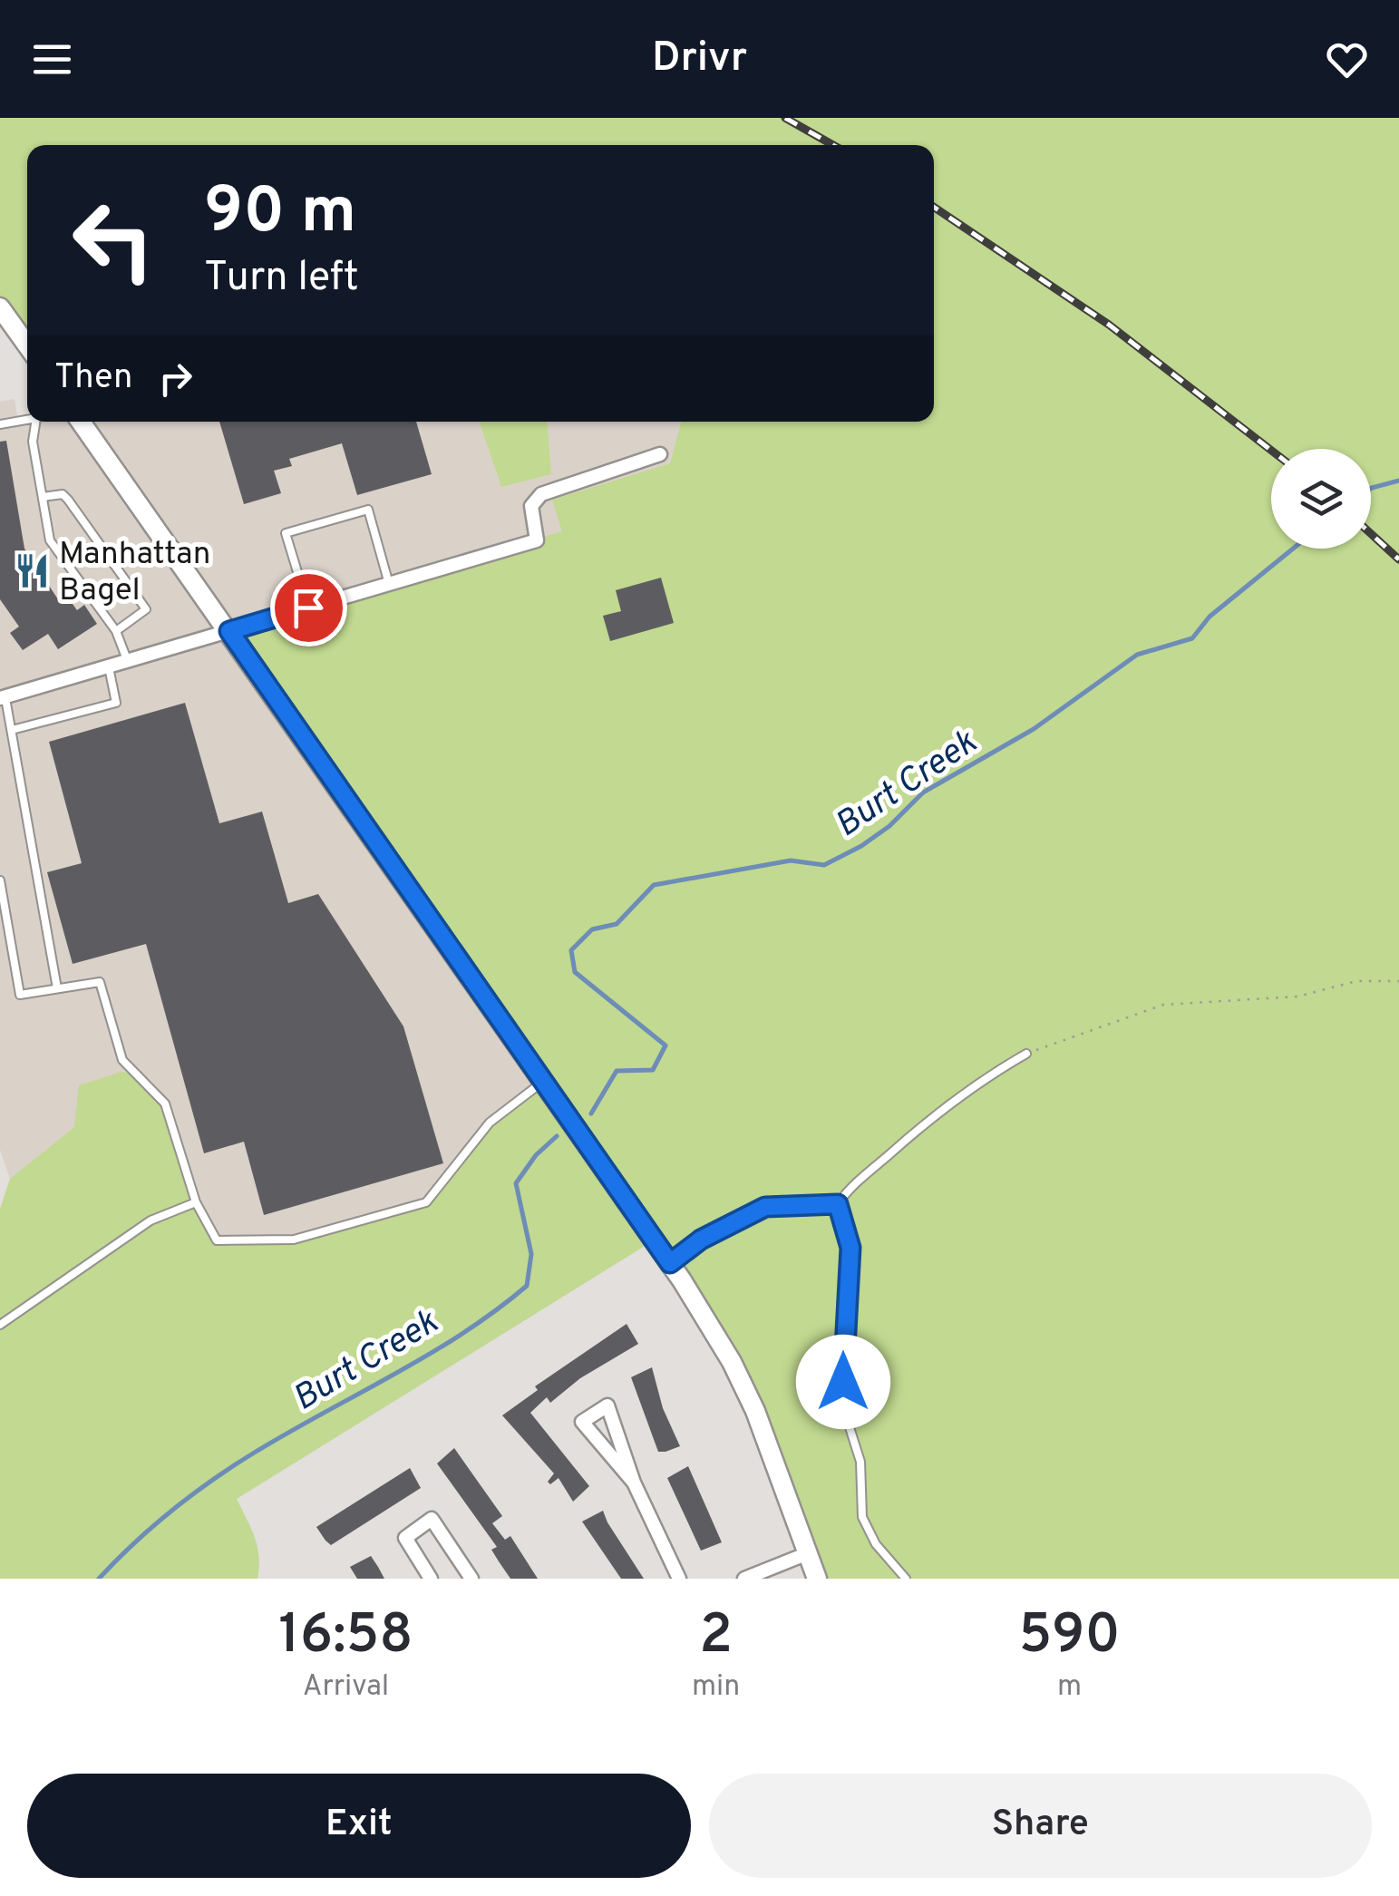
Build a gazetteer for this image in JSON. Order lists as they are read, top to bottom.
{
  "water": ["Burt Creek"],
  "places": {
    "restaurant": ["Manhattan Bagel"]
  },
  "page": {
    "header": "Drivr",
    "turn": ["90 m", "Turn left"],
    "then": "Then",
    "eta": [
      "16:58",
      "Arrival",
      "2",
      "min",
      "590",
      "m"
    ],
    "buttons": ["Exit", "Share"]
  }
}
